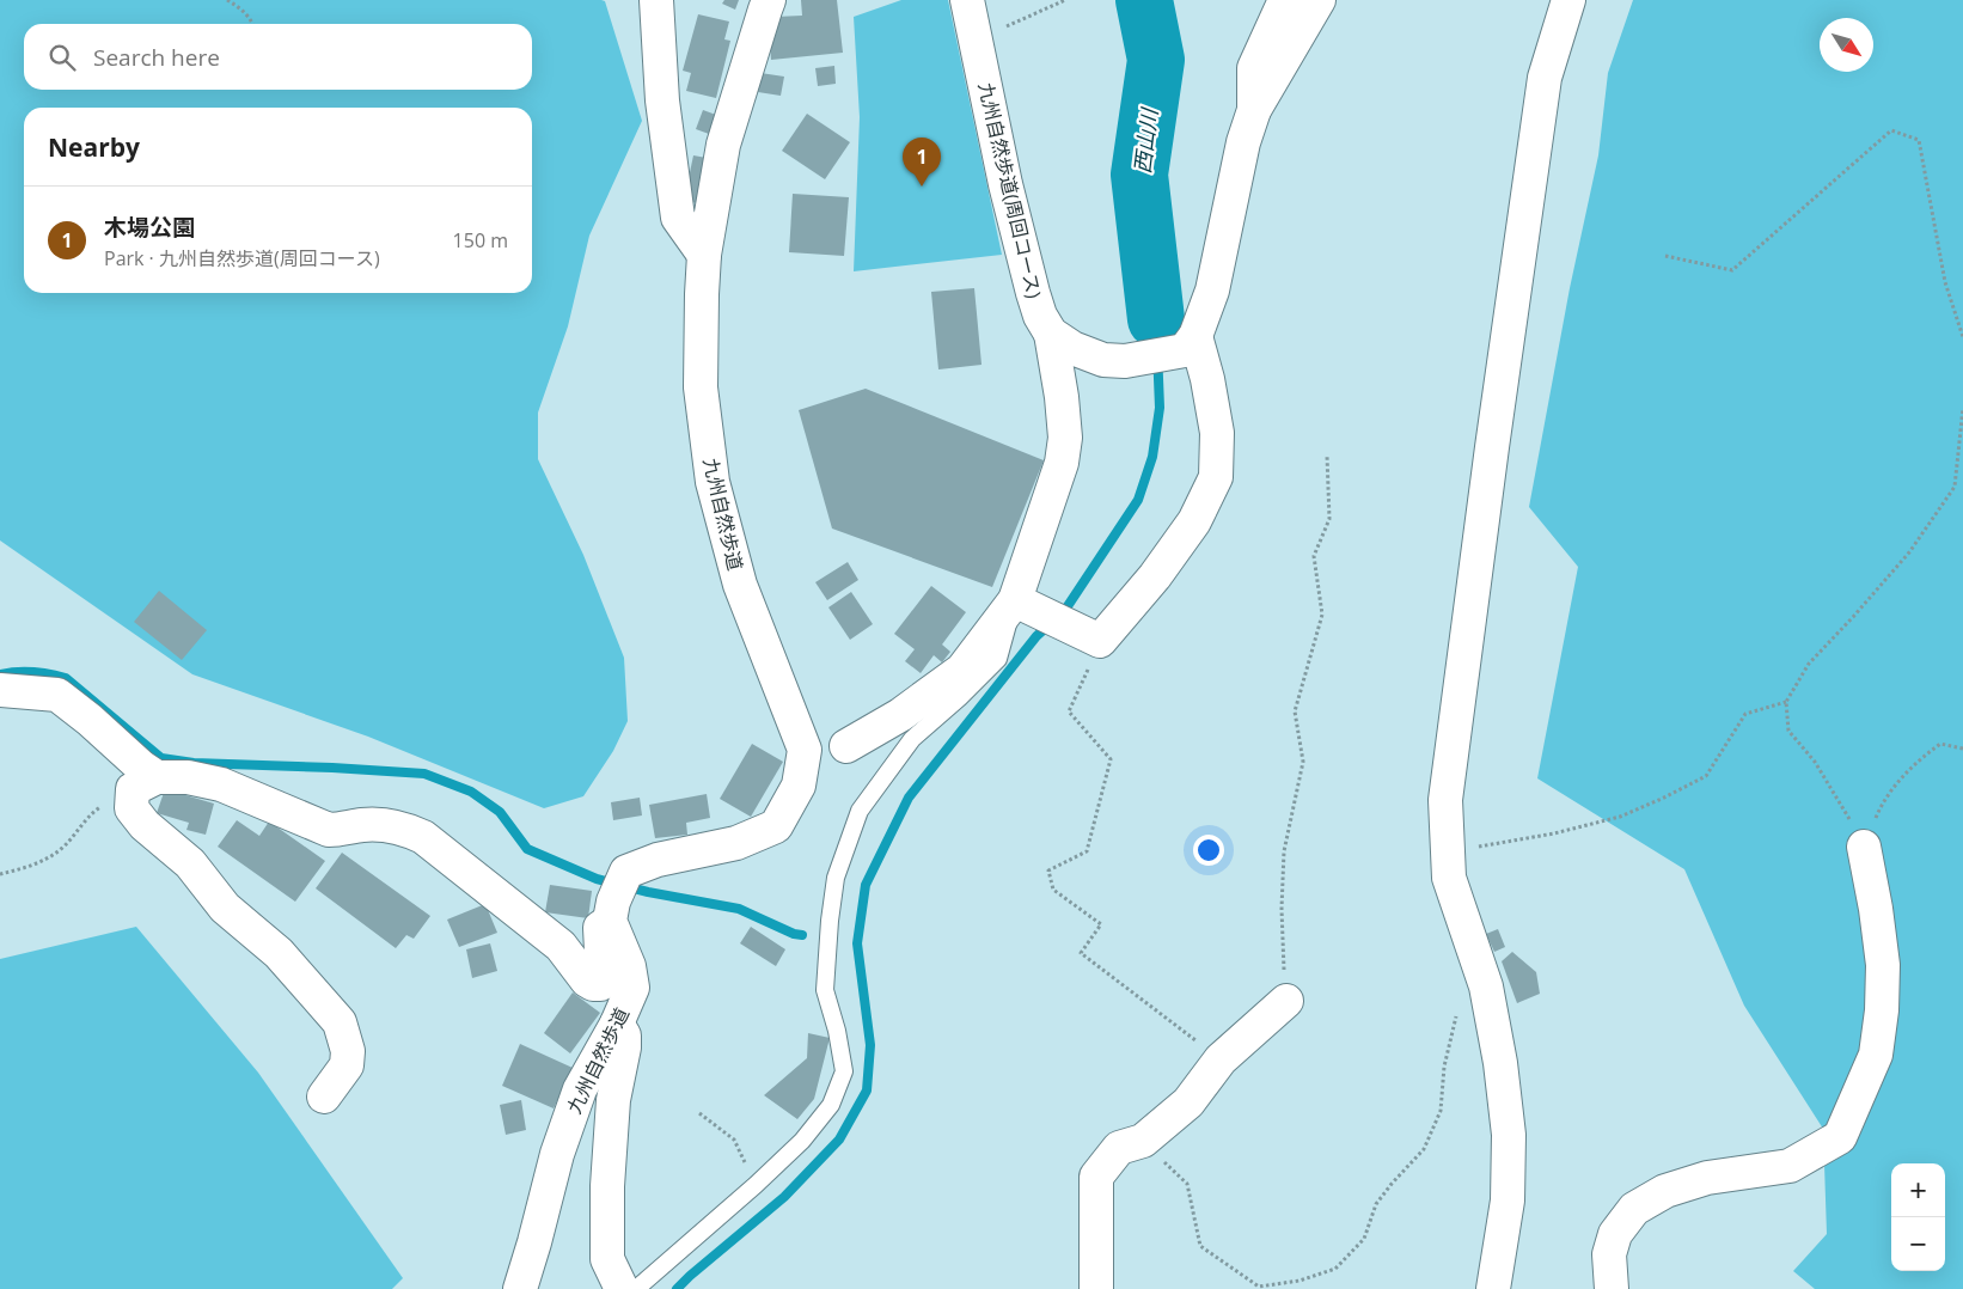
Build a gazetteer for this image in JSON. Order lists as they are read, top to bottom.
{
  "streets": {
    "street": ["九州自然歩道(周回コース)", "九州自然歩道"]
  },
  "water": ["西山川"],
  "north": "bottom right",
  "page": {
    "search": "Search here",
    "heading": "Nearby",
    "pins": "1",
    "list": [
      {
        "mark": "1",
        "name": "木場公園",
        "note": "Park · 九州自然歩道(周回コース)",
        "value": "150 m"
      }
    ],
    "map_buttons": ["+", "−"]
  }
}
